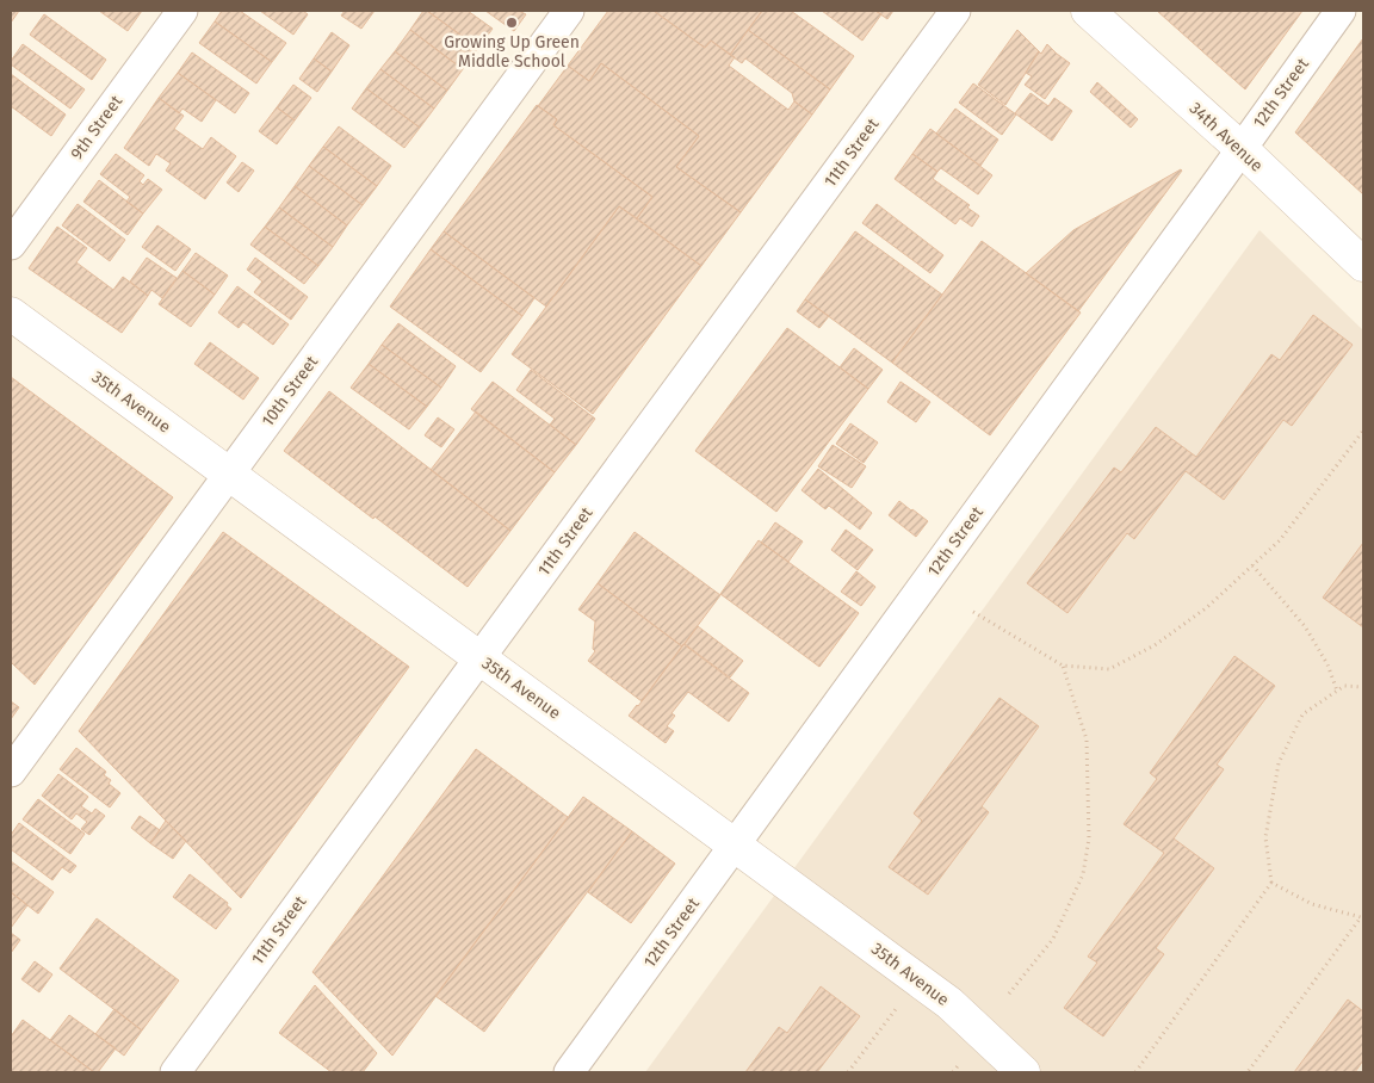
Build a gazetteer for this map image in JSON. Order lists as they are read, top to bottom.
{
  "streets": {
    "street": [
      "12th Street",
      "9th Street",
      "34th Avenue",
      "11th Street",
      "10th Street",
      "35th Avenue"
    ]
  },
  "crossings": [
    ["12th Street", "34th Avenue"],
    ["12th Street", "35th Avenue"],
    ["11th Street", "35th Avenue"],
    ["10th Street", "35th Avenue"]
  ],
  "places": ["Growing Up Green Middle School"]
}
